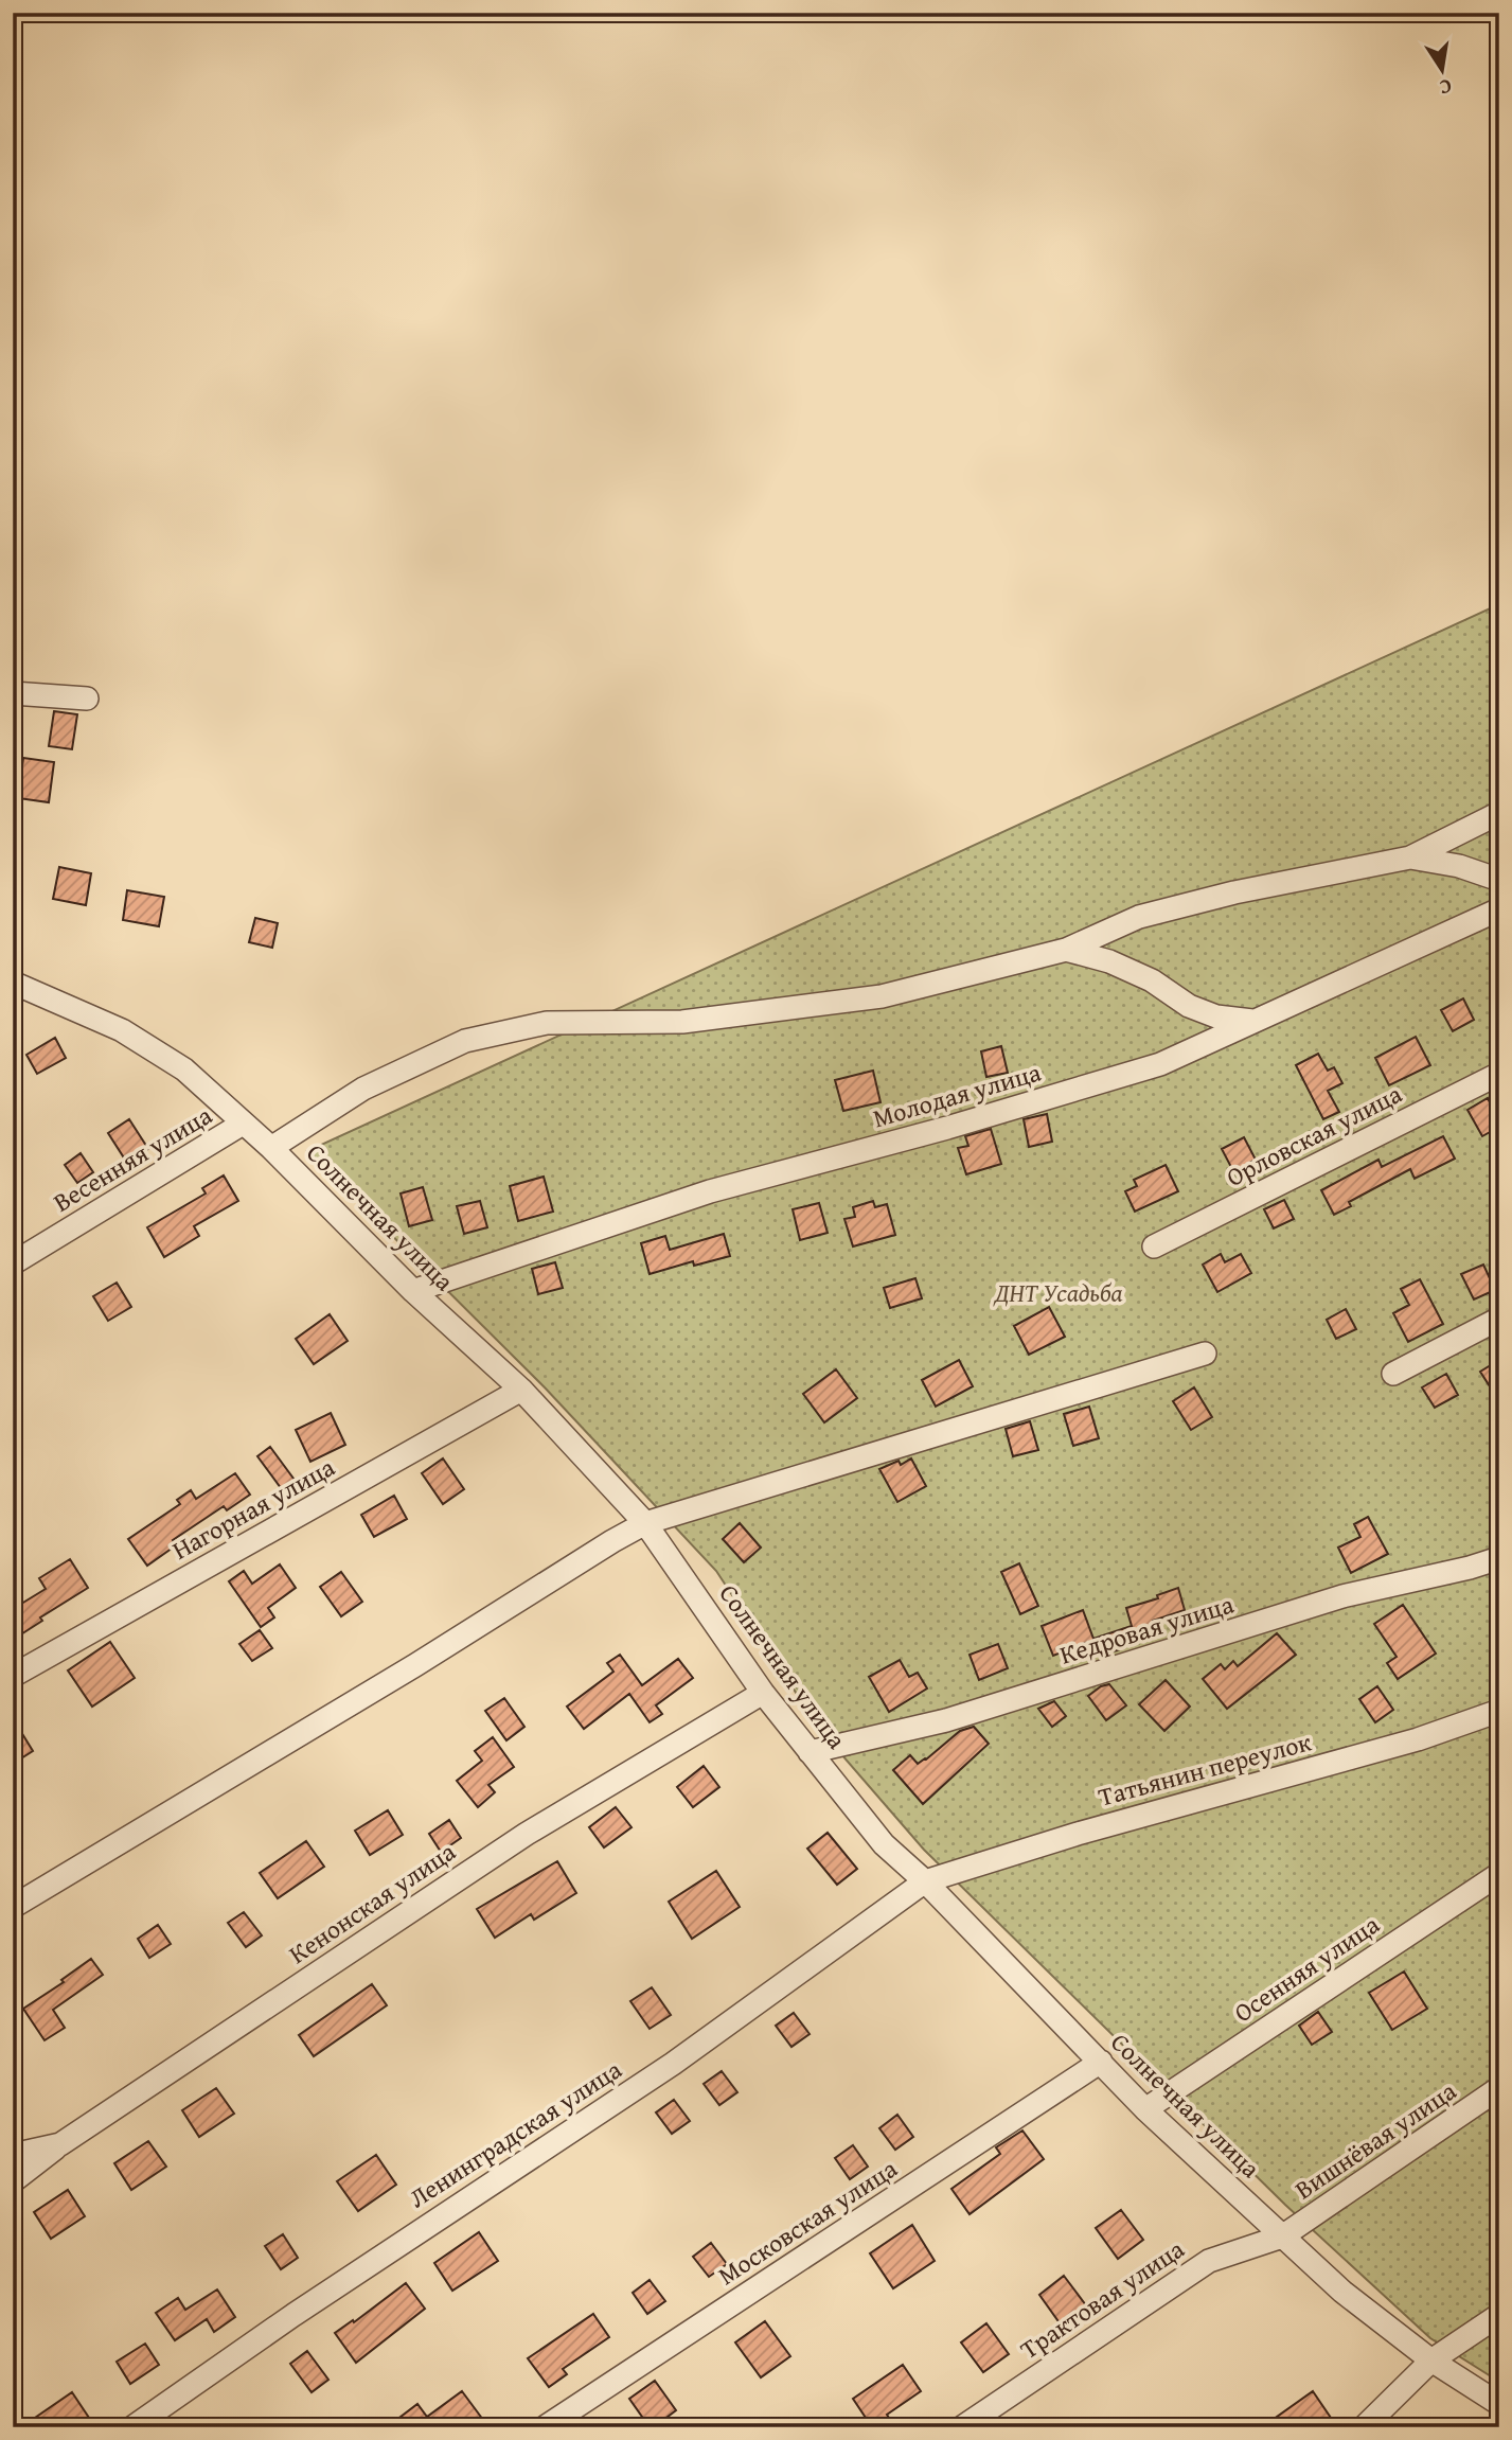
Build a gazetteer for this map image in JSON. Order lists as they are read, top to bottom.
{
  "streets": {
    "street": [
      "Молодая улица",
      "Орловская улица",
      "Весенняя улица",
      "Солнечная улица",
      "Нагорная улица",
      "Кедровая улица",
      "Татьянин переулок",
      "Кенонская улица",
      "Осенняя улица",
      "Ленинградская улица",
      "Вишнёвая улица",
      "Московская улица",
      "Трактовая улица"
    ]
  },
  "crossings": [
    ["Молодая улица", "Солнечная улица"],
    ["Весенняя улица", "Солнечная улица"],
    ["Солнечная улица", "Нагорная улица"],
    ["Солнечная улица", "Кедровая улица"],
    ["Солнечная улица", "Татьянин переулок"],
    ["Солнечная улица", "Кенонская улица"],
    ["Солнечная улица", "Осенняя улица"],
    ["Солнечная улица", "Ленинградская улица"],
    ["Солнечная улица", "Вишнёвая улица"],
    ["Солнечная улица", "Московская улица"],
    ["Солнечная улица", "Трактовая улица"],
    ["Татьянин переулок", "Ленинградская улица"],
    ["Вишнёвая улица", "Трактовая улица"]
  ],
  "parks": ["ДНТ Усадьба"],
  "north": "bottom"
}
